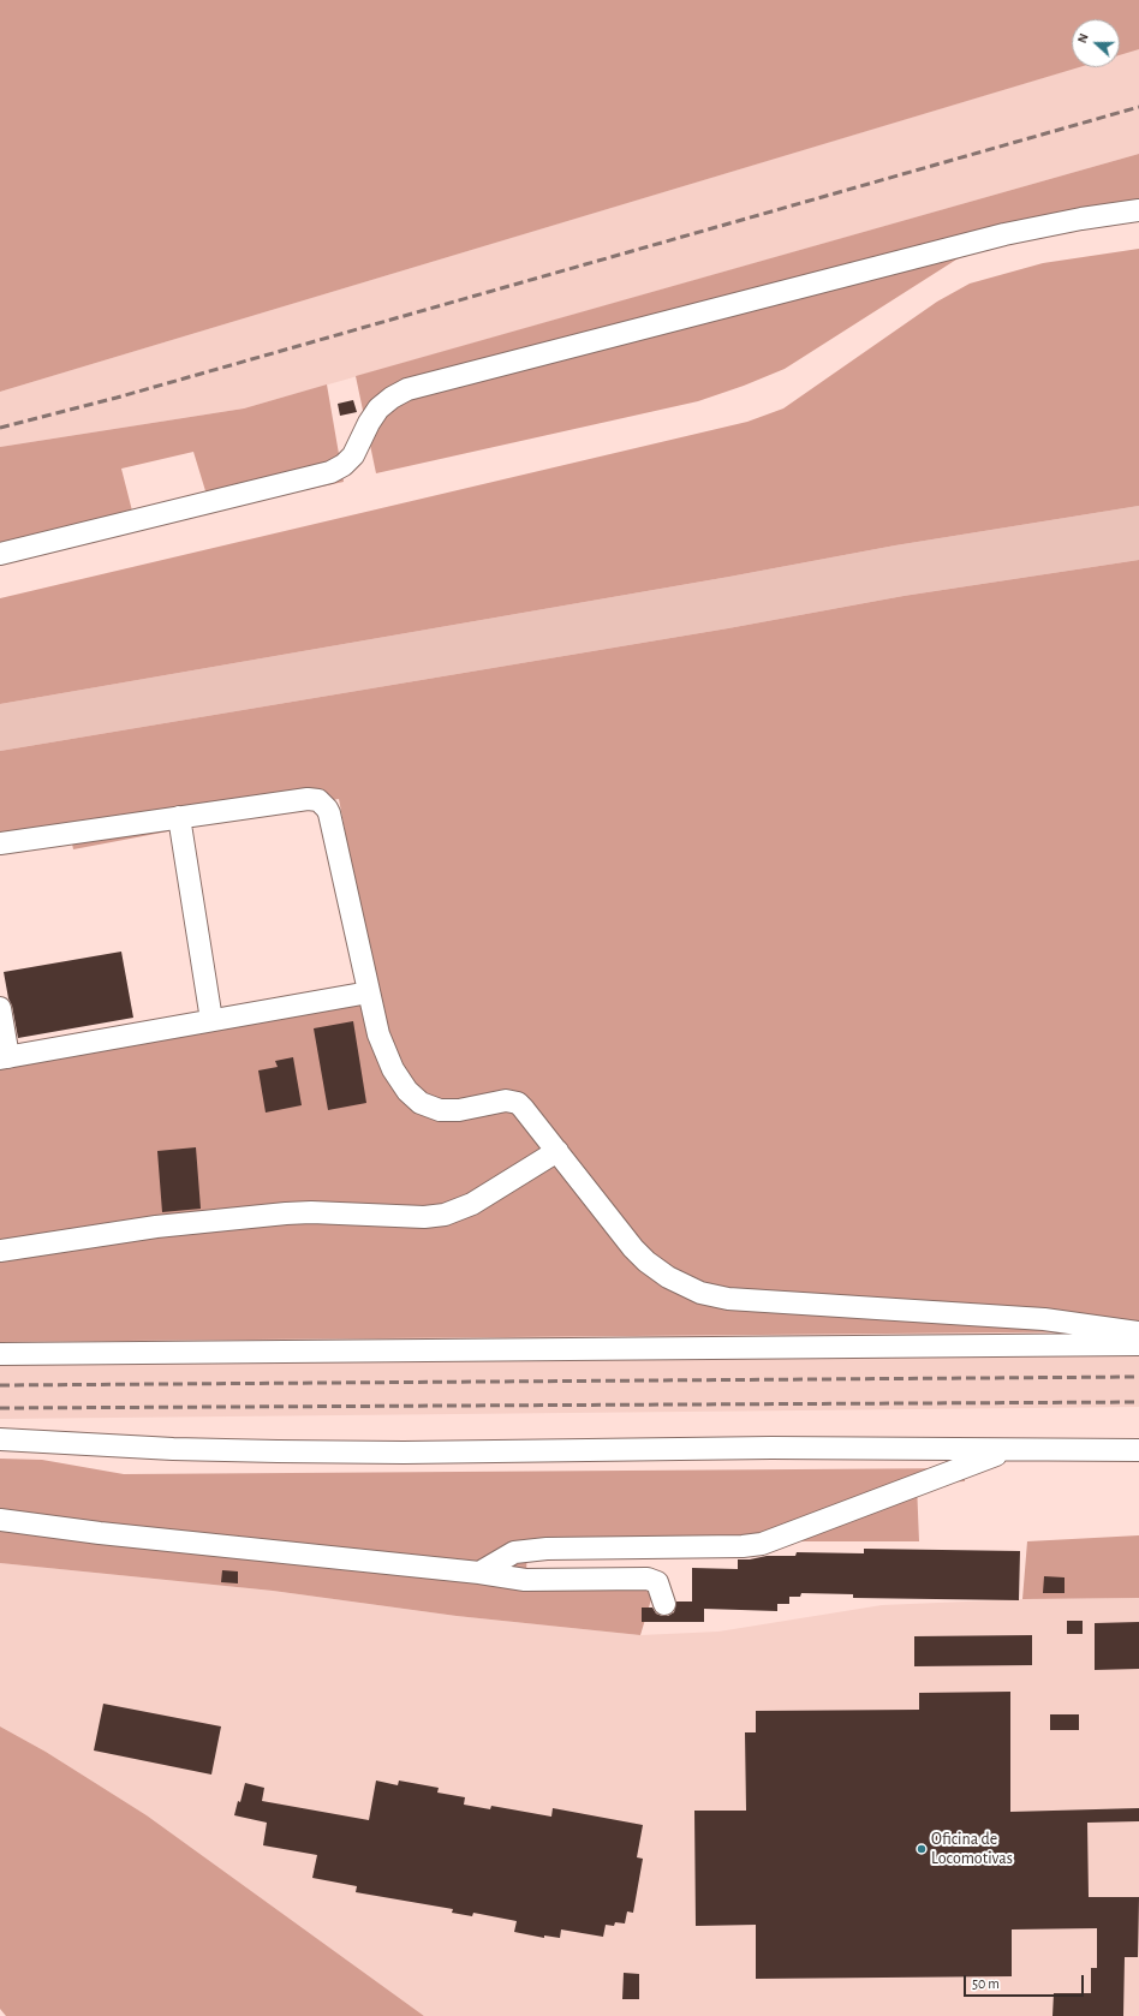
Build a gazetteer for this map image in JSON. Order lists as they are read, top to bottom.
{
  "places": ["Oficina de Locomotivas"],
  "scale_bar": "50 m",
  "north": "left"
}
